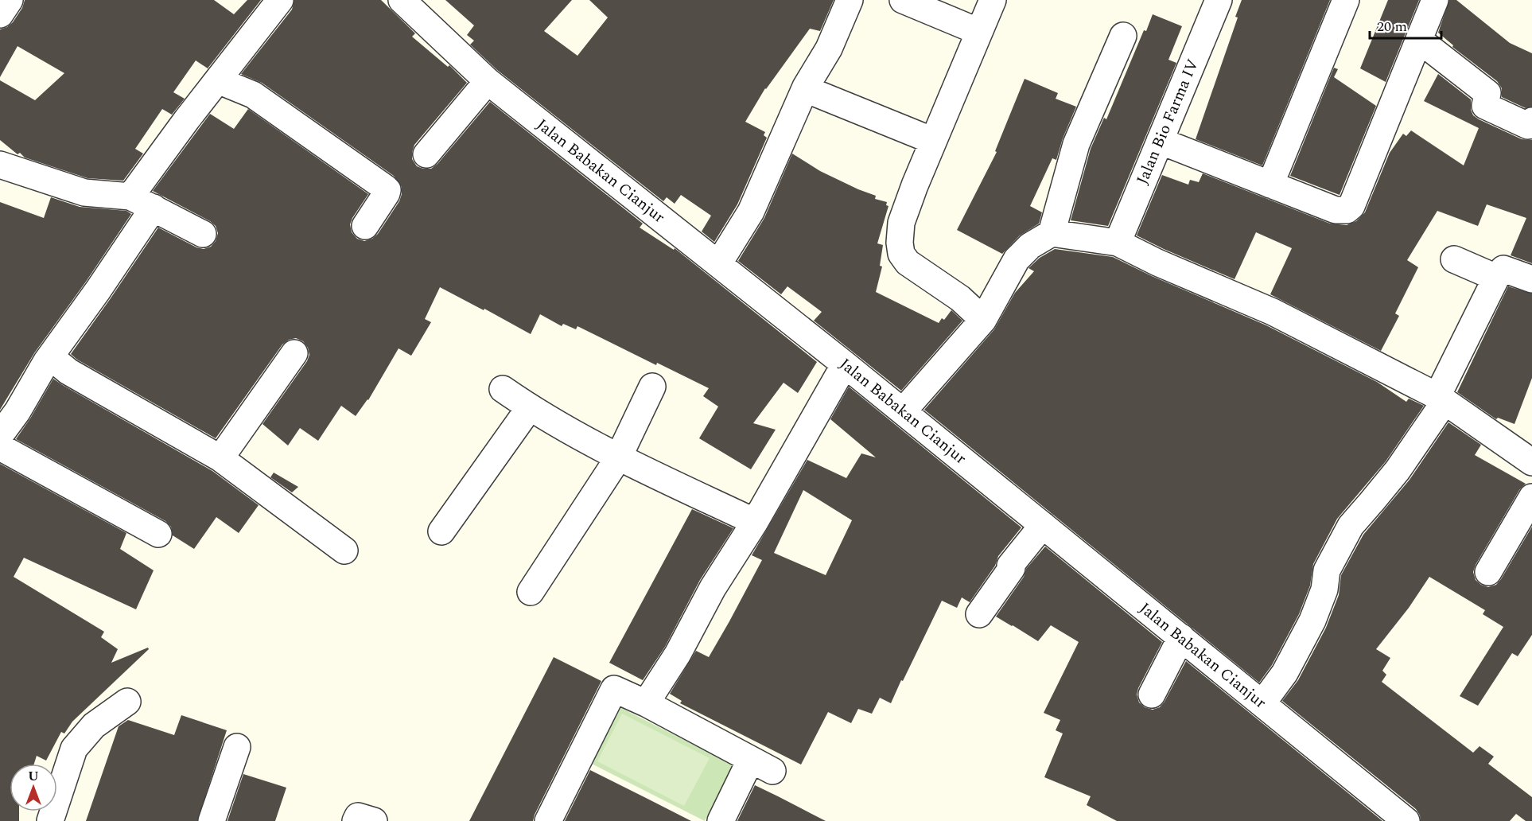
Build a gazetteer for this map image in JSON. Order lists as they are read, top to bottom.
{
  "streets": {
    "street": ["Jalan Bio Farma IV", "Jalan Babakan Cianjur"]
  },
  "scale_bar": "20 m",
  "north": "top"
}
